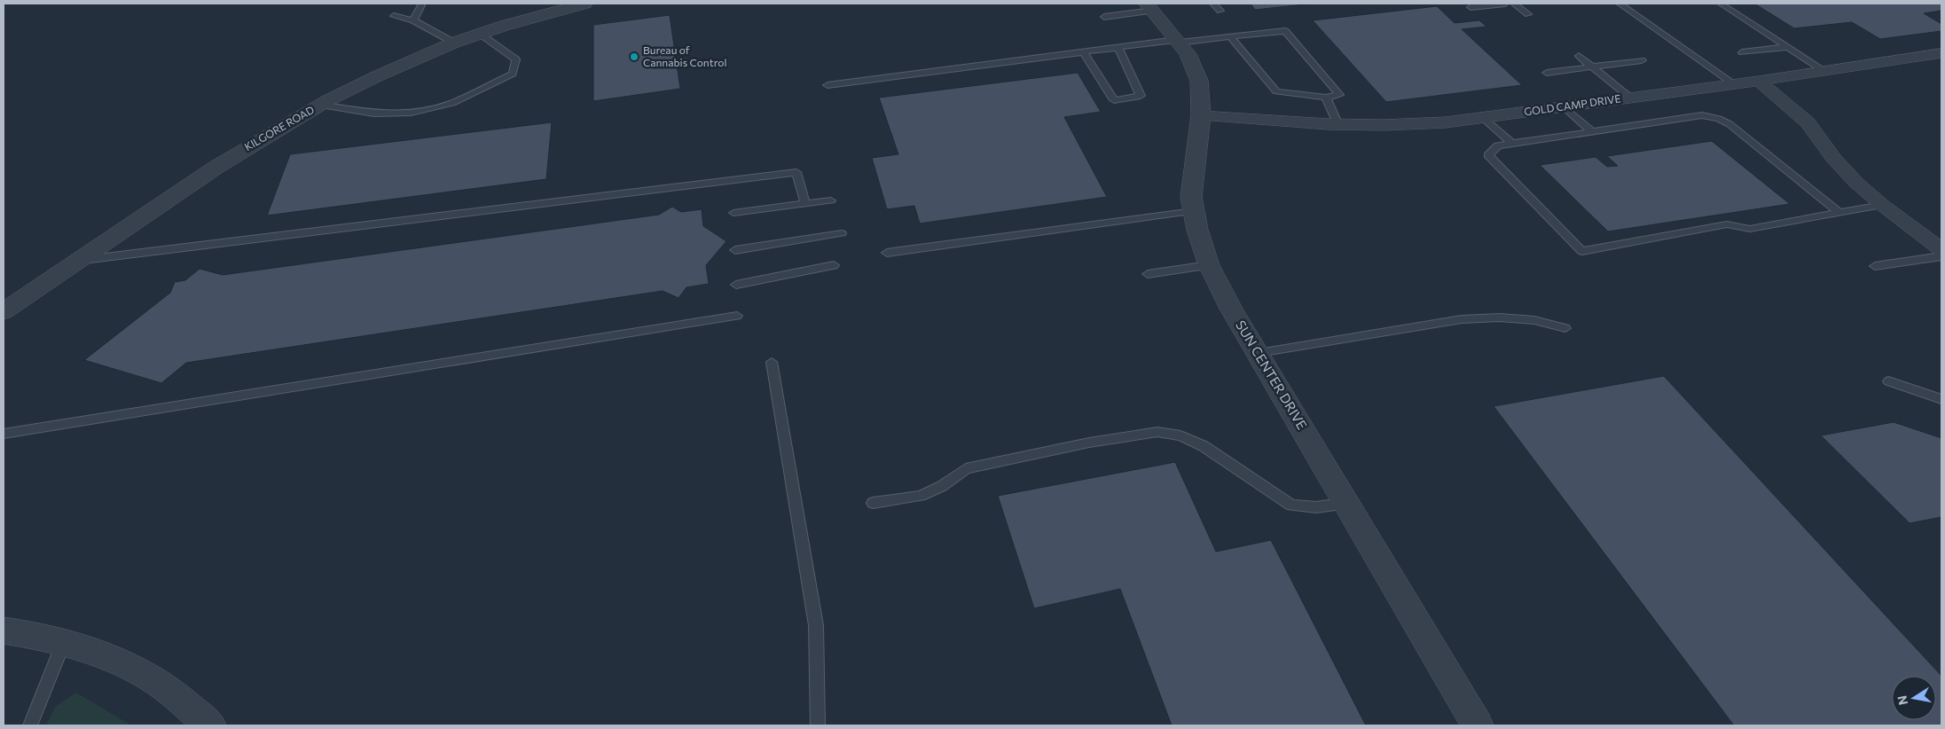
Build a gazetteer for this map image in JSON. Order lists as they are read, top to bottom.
{
  "streets": {
    "street": ["GOLD CAMP DRIVE", "KILGORE ROAD", "SUN CENTER DRIVE"]
  },
  "crossings": [
    ["GOLD CAMP DRIVE", "SUN CENTER DRIVE"]
  ],
  "places": ["Bureau of Cannabis Control"],
  "north": "left"
}
